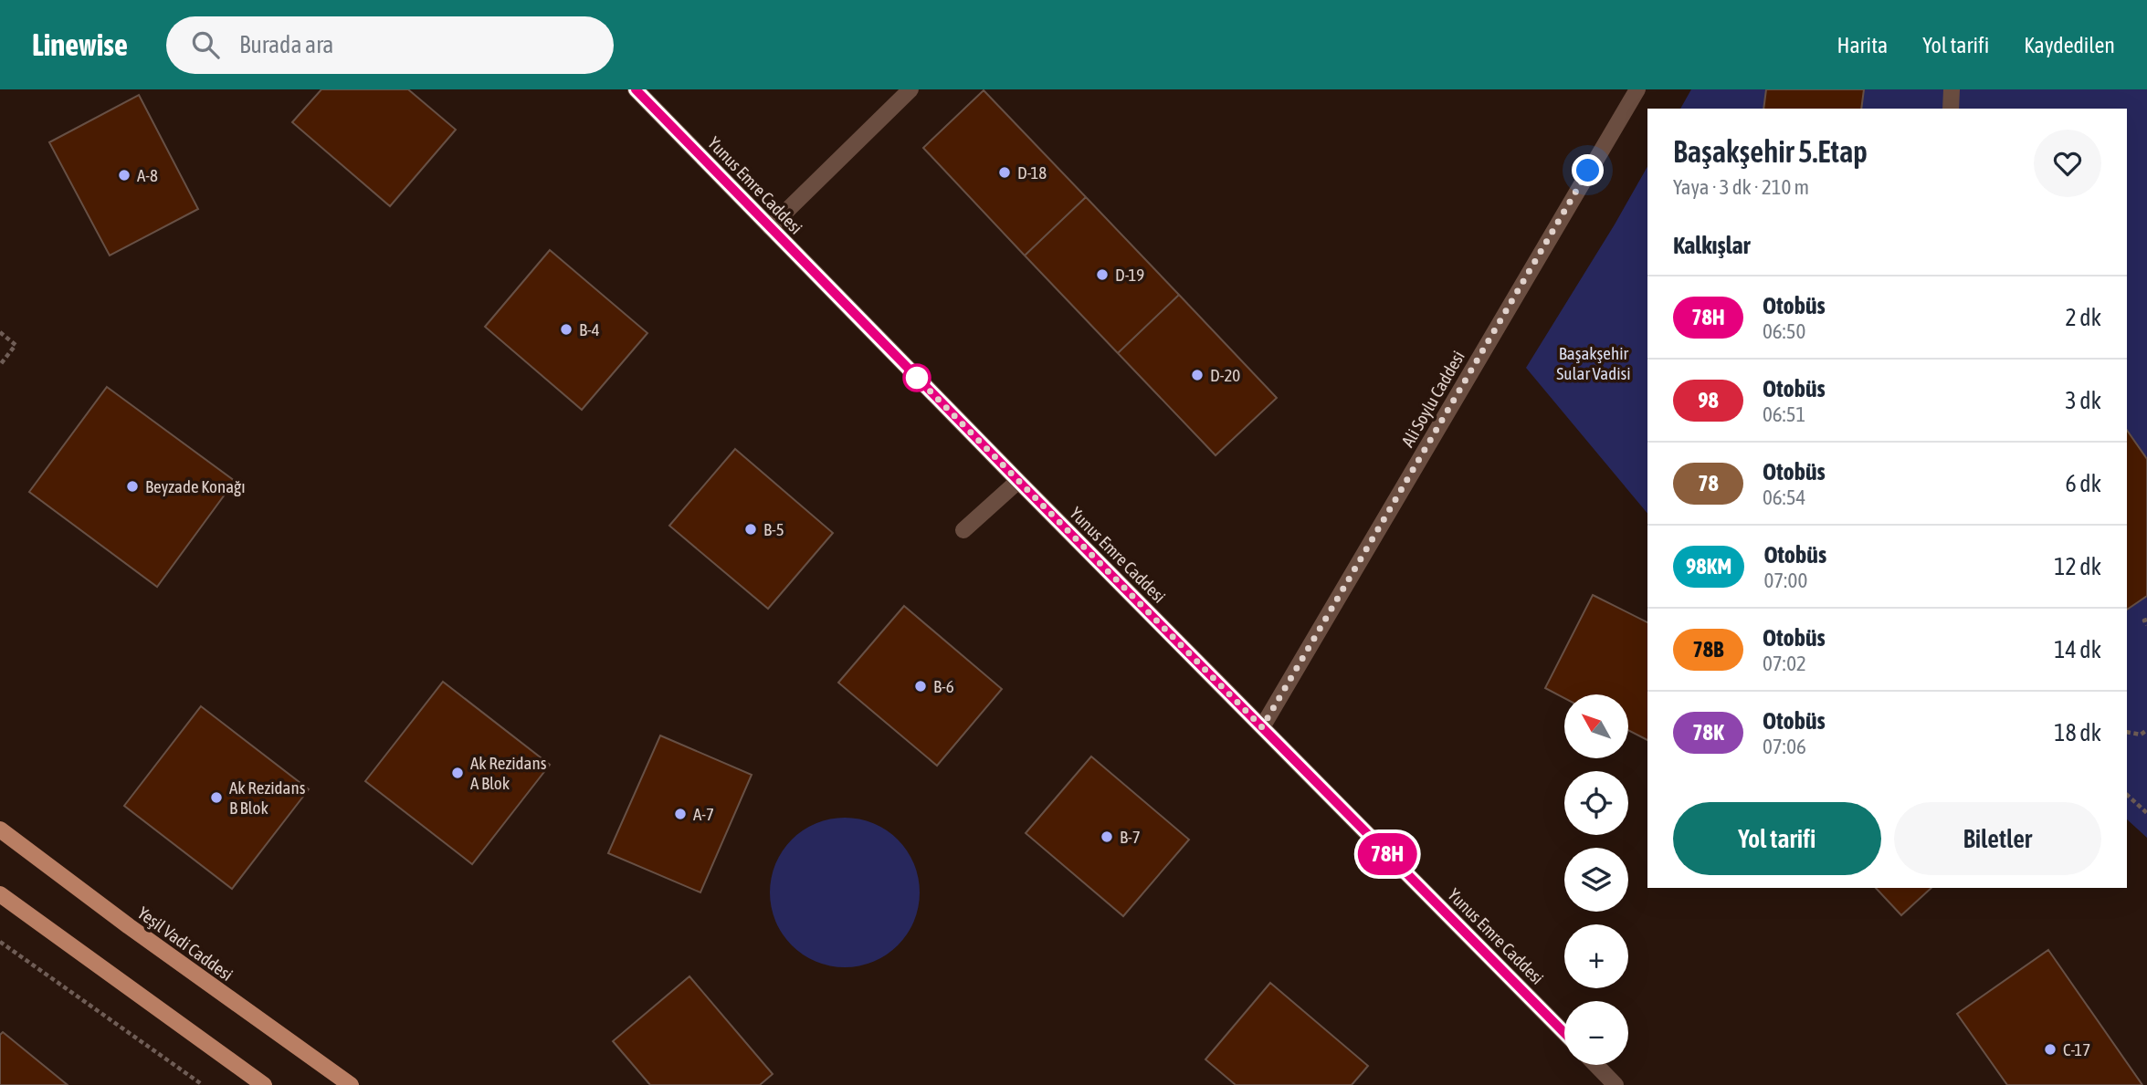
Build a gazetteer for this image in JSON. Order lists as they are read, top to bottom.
{
  "streets": {
    "main road": ["Yeşil Vadi Caddesi"],
    "street": ["Yunus Emre Caddesi", "Ali Soylu Caddesi"]
  },
  "crossings": [
    ["Yunus Emre Caddesi", "Ali Soylu Caddesi"]
  ],
  "parks": ["Başakşehir Sular Vadisi"],
  "places": [
    "D-18",
    "A-8",
    "D-19",
    "B-4",
    "D-20",
    "Beyzade Konağı",
    "B-5",
    "B-6",
    "Ak Rezidans A Blok",
    "Ak Rezidans B Blok",
    "A-7",
    "B-7",
    "C-17"
  ],
  "lines": ["bus line 78H"],
  "north": "top left",
  "page": {
    "header": "Linewise",
    "search": "Burada ara",
    "nav": ["Harita", "Yol tarifi", "Kaydedilen"],
    "on_map": "78H",
    "heading": [
      ["Başakşehir 5.Etap", "Yaya · 3 dk · 210 m"],
      "Kalkışlar"
    ],
    "list": [
      {
        "mark": "78H",
        "name": "Otobüs",
        "note": "06:50",
        "value": "2 dk"
      },
      {
        "mark": "98",
        "name": "Otobüs",
        "note": "06:51",
        "value": "3 dk"
      },
      {
        "mark": "78",
        "name": "Otobüs",
        "note": "06:54",
        "value": "6 dk"
      },
      {
        "mark": "98KM",
        "name": "Otobüs",
        "note": "07:00",
        "value": "12 dk"
      },
      {
        "mark": "78B",
        "name": "Otobüs",
        "note": "07:02",
        "value": "14 dk"
      },
      {
        "mark": "78K",
        "name": "Otobüs",
        "note": "07:06",
        "value": "18 dk"
      }
    ],
    "map_buttons": ["+", "−"],
    "buttons": ["Yol tarifi", "Biletler"]
  }
}
